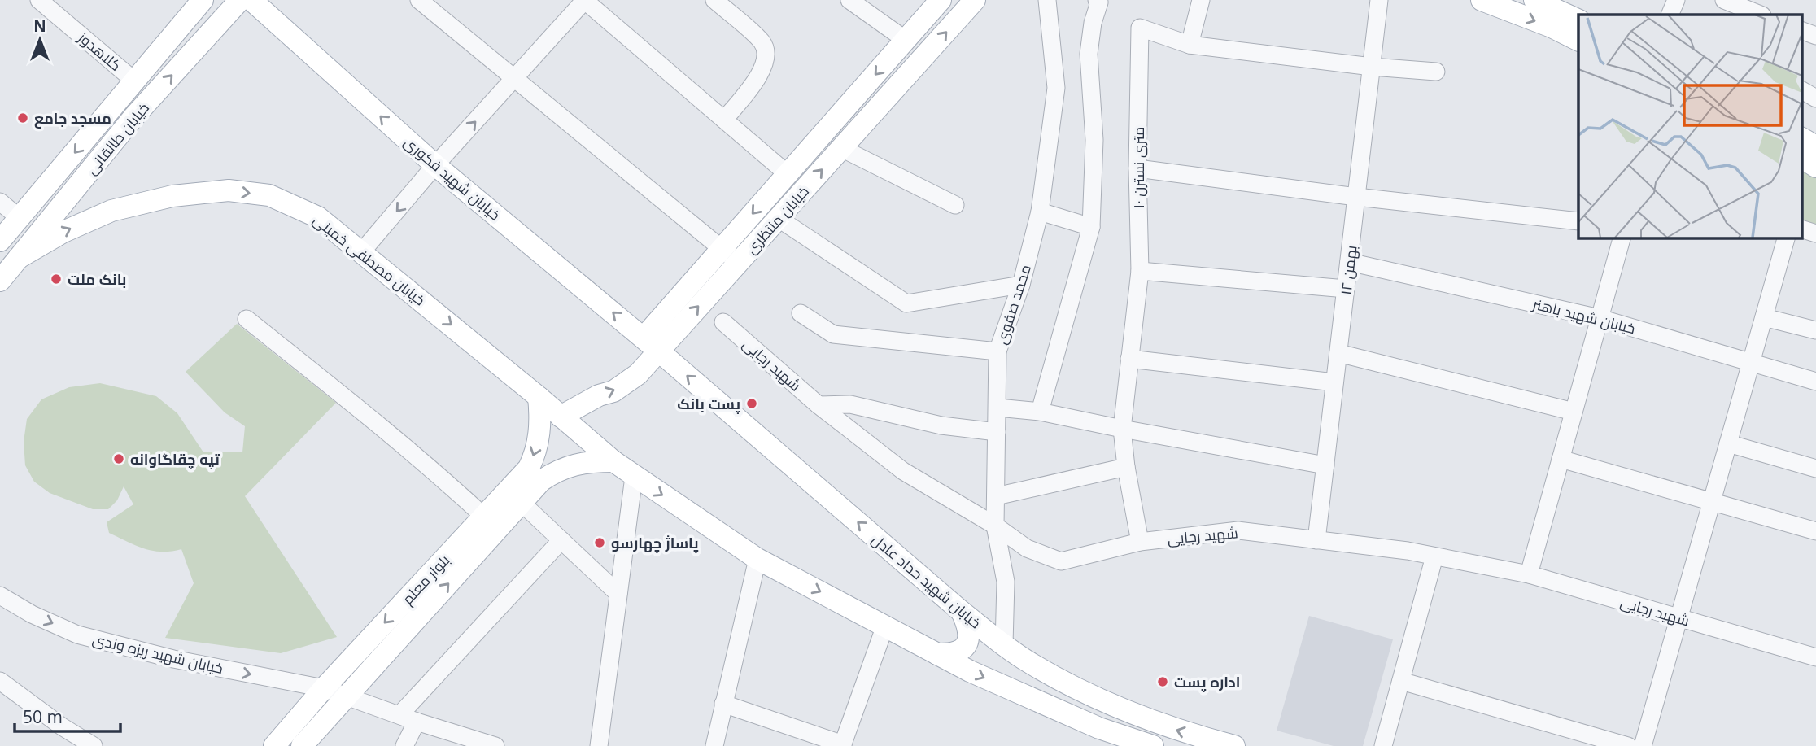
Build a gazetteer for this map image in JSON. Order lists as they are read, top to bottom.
{
  "streets": {
    "main road": [
      "خیابان طالقانی",
      "خیابان شهید فکوری",
      "خیابان منتظری",
      "خیابان مصطفی خمینی",
      "بلوار معلم",
      "خیابان شهید حداد عادل"
    ],
    "street": [
      "کلاهدوز",
      "۱۰ متری نسترن",
      "۱۲ بهمن",
      "محمد صفوی",
      "خیابان شهید باهنر",
      "شهید رجایی",
      "خیابان شهید ریزه وندی"
    ]
  },
  "crossings": [
    ["کلاهدوز", "خیابان طالقانی"],
    ["خیابان طالقانی", "خیابان مصطفی خمینی"],
    ["۱۰ متری نسترن", "۱۲ بهمن"],
    ["۱۰ متری نسترن", "شهید رجایی"],
    ["خیابان شهید فکوری", "خیابان منتظری"],
    ["خیابان شهید فکوری", "خیابان شهید حداد عادل"],
    ["خیابان منتظری", "خیابان مصطفی خمینی"],
    ["خیابان منتظری", "خیابان شهید حداد عادل"],
    ["خیابان مصطفی خمینی", "بلوار معلم"],
    ["۱۲ بهمن", "خیابان شهید باهنر"],
    ["۱۲ بهمن", "شهید رجایی"],
    ["محمد صفوی", "شهید رجایی"],
    ["محمد صفوی", "خیابان شهید حداد عادل"],
    ["بلوار معلم", "خیابان شهید ریزه وندی"]
  ],
  "one_way": ["خیابان شهید فکوری", "خیابان مصطفی خمینی"],
  "places": [
    "مسجد جامع",
    "بانک ملت",
    "پست بانک",
    "تپه چقاگاوانه",
    "پاساژ چهارسو",
    "اداره پست"
  ],
  "scale_bar": "50 m",
  "north": "top"
}
